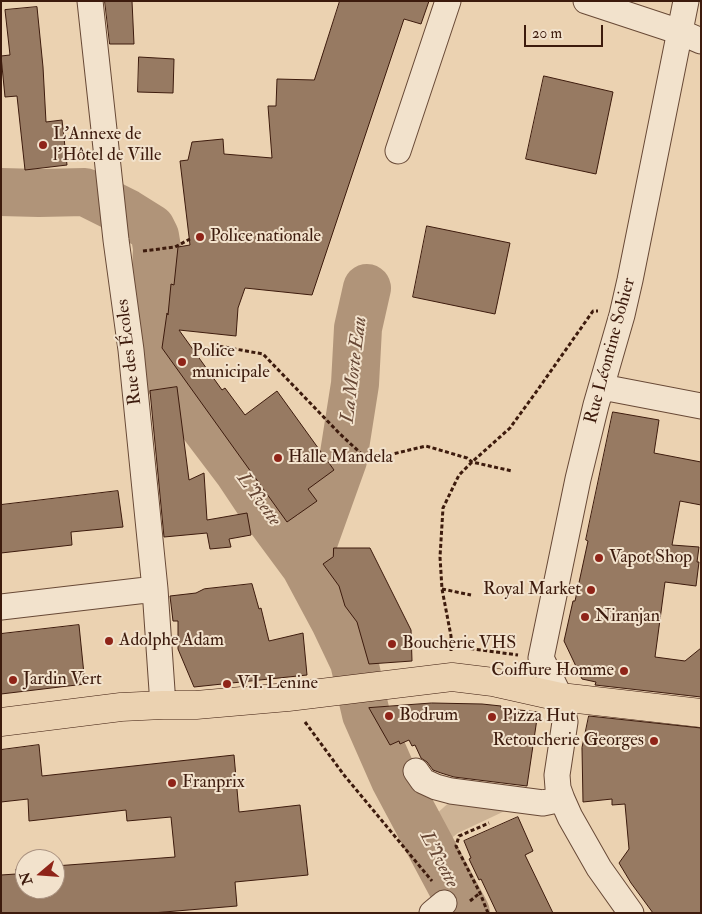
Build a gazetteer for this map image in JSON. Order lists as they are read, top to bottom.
{
  "streets": {
    "street": ["Rue Léontine Sohier", "Rue des Écoles"]
  },
  "water": ["La Morte Eau", "L'Yvette"],
  "places": [
    "L'Annexe de l'Hôtel de Ville",
    "Police nationale",
    "Police municipale",
    "Halle Mandela",
    "Vapot Shop",
    "Royal Market",
    "Niranjan",
    "Adolphe Adam",
    "Boucherie VHS",
    "Coiffure Homme",
    "Jardin Vert",
    "V.I. Lenine",
    "Bodrum",
    "Pizza Hut",
    "Retoucherie Georges",
    "Franprix"
  ],
  "scale_bar": "20 m",
  "north": "left"
}
